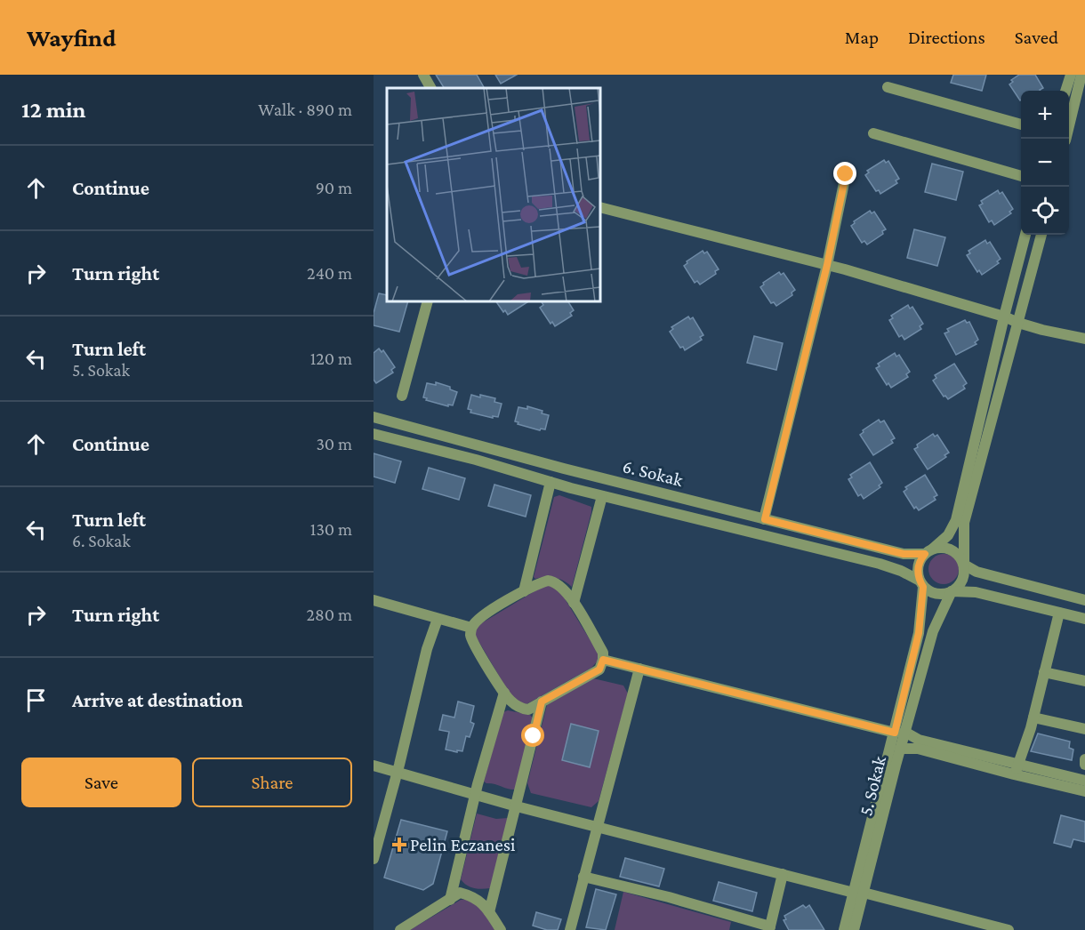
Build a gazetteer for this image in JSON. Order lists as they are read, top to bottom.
{
  "streets": {
    "street": ["6. Sokak", "5. Sokak"]
  },
  "crossings": [
    ["6. Sokak", "5. Sokak"]
  ],
  "places": {
    "health": ["Pelin Eczanesi"]
  },
  "page": {
    "header": "Wayfind",
    "nav": ["Map", "Directions", "Saved"],
    "heading": ["12 min", "Walk · 890 m"],
    "map_buttons": ["+", "−"],
    "list": [
      ["Continue", "90 m"],
      ["Turn right", "240 m"],
      ["Turn left", "5. Sokak", "120 m"],
      ["Continue", "30 m"],
      ["Turn left", "6. Sokak", "130 m"],
      ["Turn right", "280 m"],
      "Arrive at destination"
    ],
    "buttons": ["Save", "Share"]
  }
}
